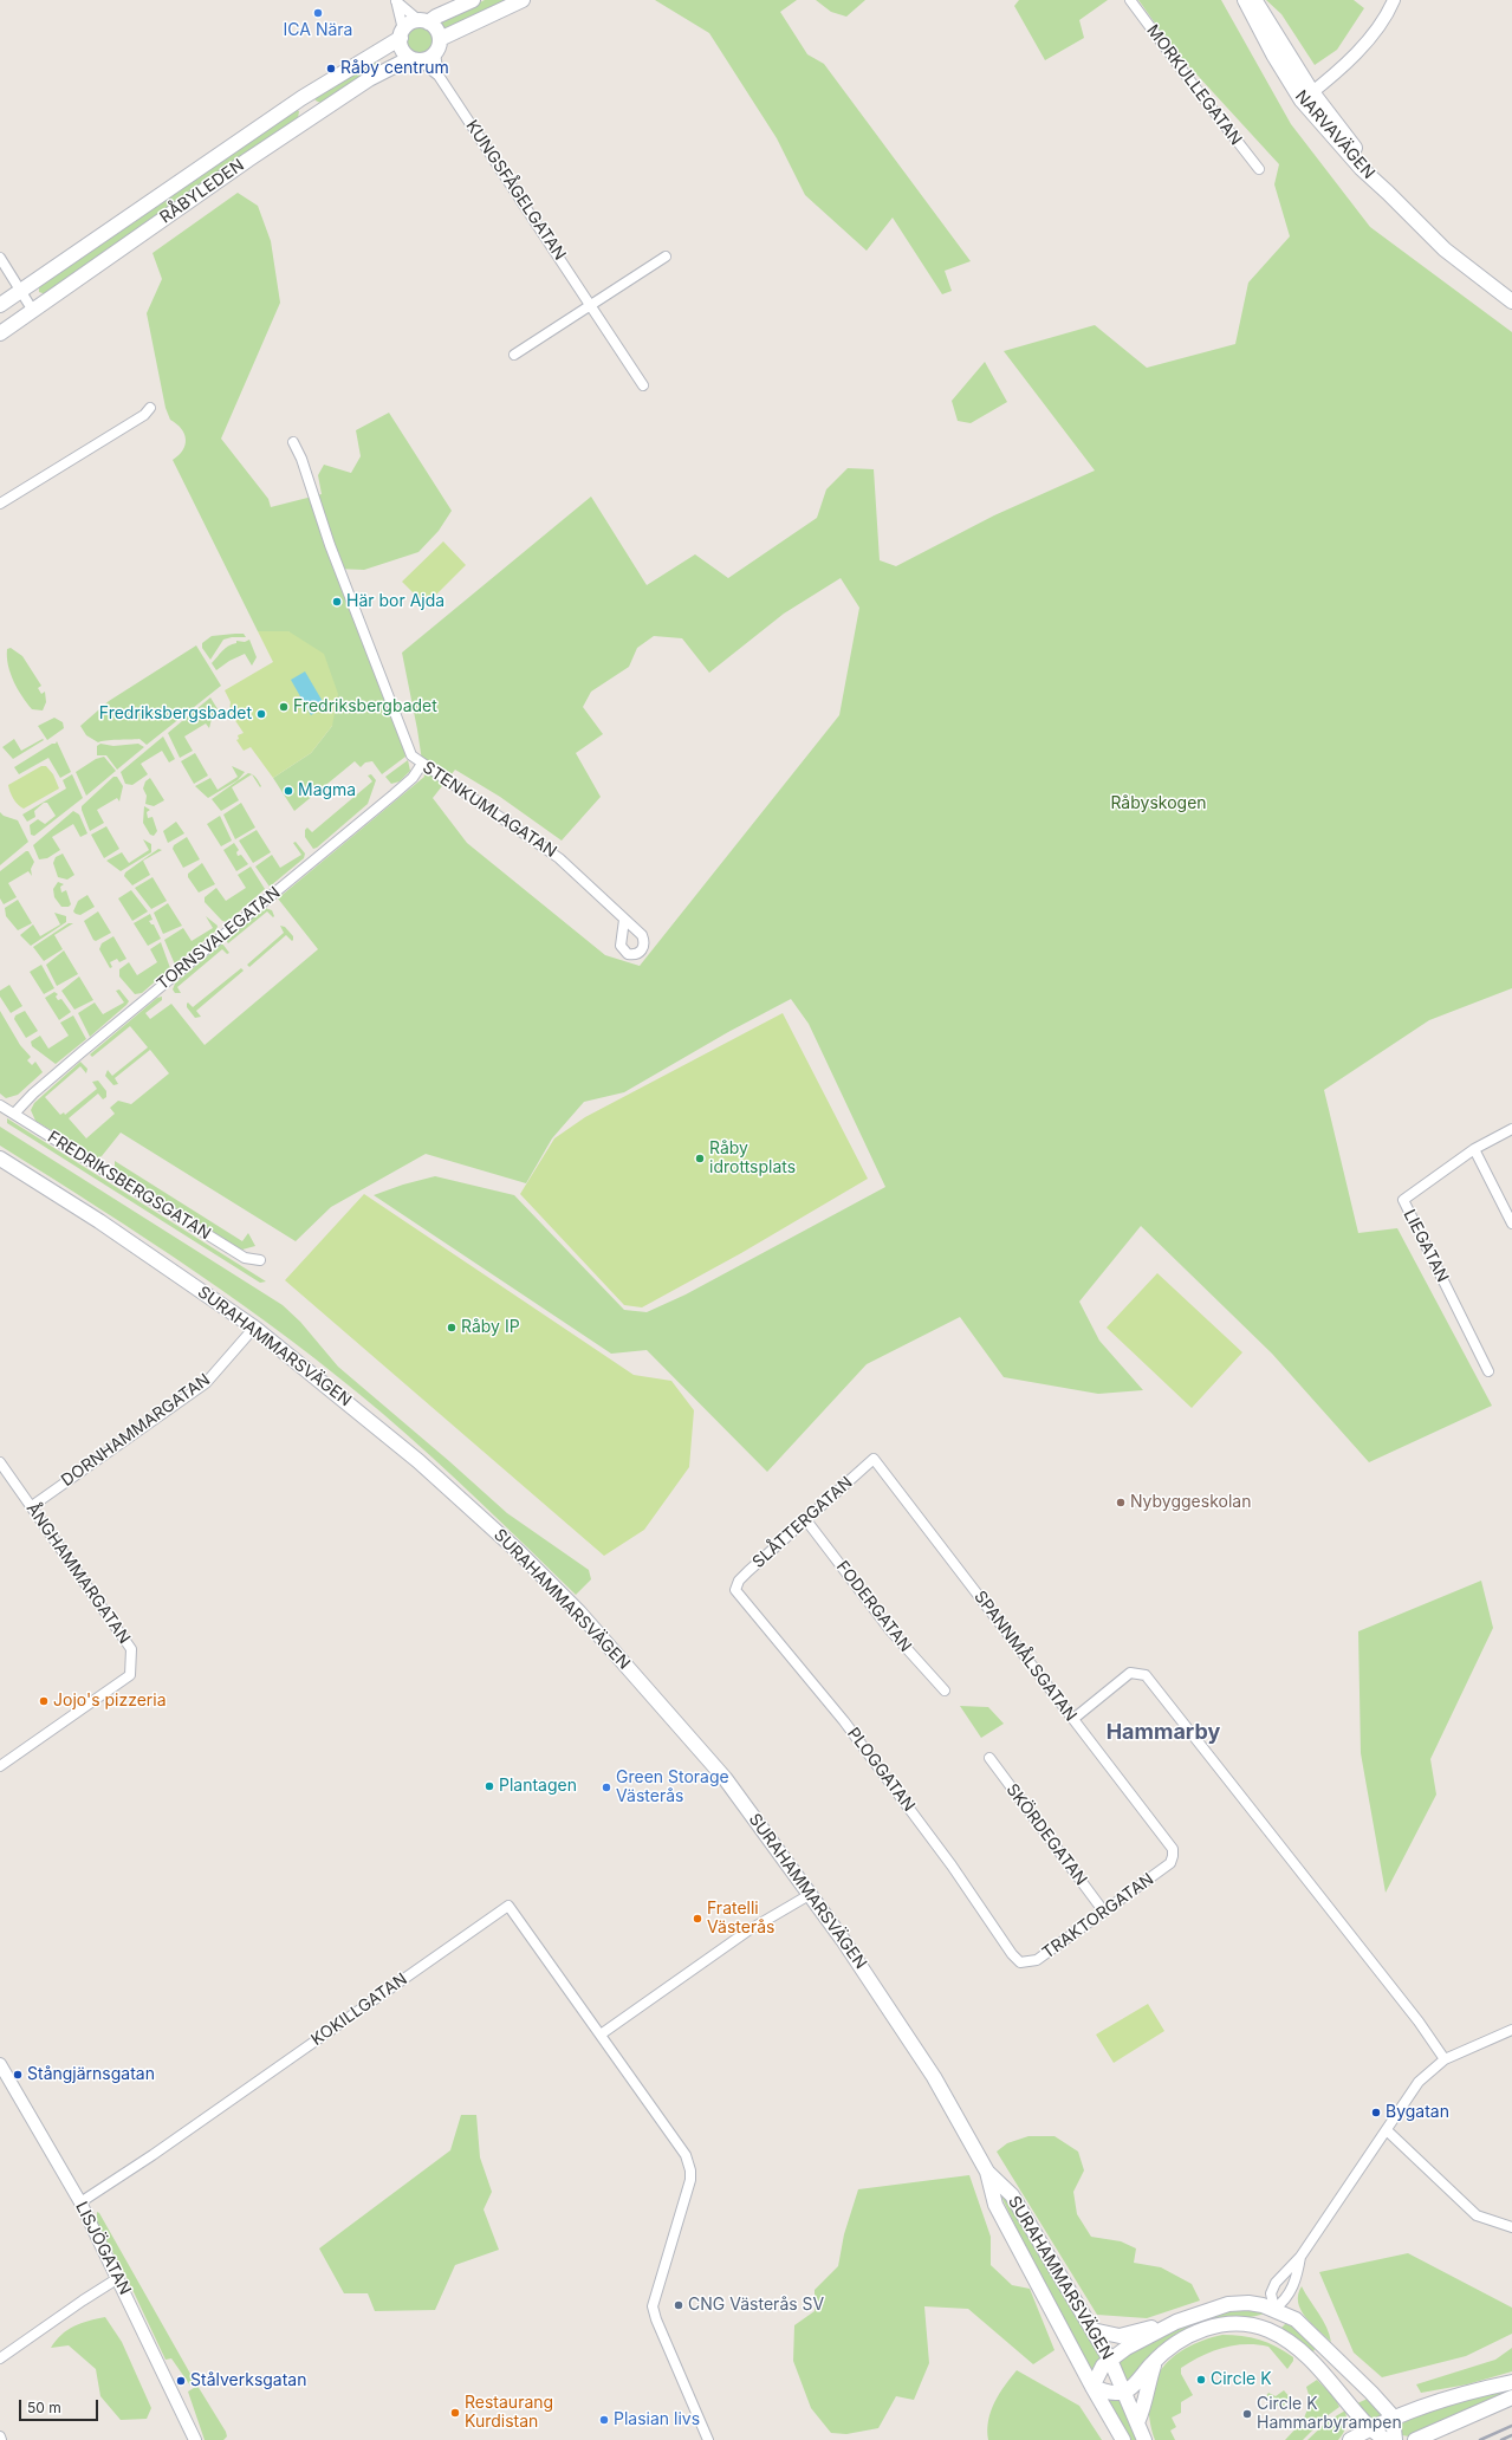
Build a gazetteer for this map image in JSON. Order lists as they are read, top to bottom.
{
  "streets": {
    "main road": ["NARVAVÄGEN", "RÅBYLEDEN", "SURAHAMMARSVÄGEN"],
    "street": [
      "MORKULLEGATAN",
      "KUNGSFÅGELGATAN",
      "STENKUMLAGATAN",
      "TORNSVALEGATAN",
      "FREDRIKSBERGSGATAN",
      "LIEGATAN",
      "DORNHAMMARGATAN",
      "SLÅTTERGATAN",
      "ÅNGHAMMARGATAN",
      "FODERGATAN",
      "SPANNMÅLSGATAN",
      "PLOGGATAN",
      "SKÖRDEGATAN",
      "TRAKTORGATAN",
      "KOKILLGATAN",
      "LISJÖGATAN"
    ]
  },
  "crossings": [
    ["KUNGSFÅGELGATAN", "RÅBYLEDEN"],
    ["STENKUMLAGATAN", "TORNSVALEGATAN"],
    ["TORNSVALEGATAN", "FREDRIKSBERGSGATAN"],
    ["SURAHAMMARSVÄGEN", "DORNHAMMARGATAN"],
    ["DORNHAMMARGATAN", "ÅNGHAMMARGATAN"],
    ["SLÅTTERGATAN", "FODERGATAN"],
    ["SLÅTTERGATAN", "SPANNMÅLSGATAN"],
    ["SLÅTTERGATAN", "PLOGGATAN"],
    ["SPANNMÅLSGATAN", "TRAKTORGATAN"],
    ["PLOGGATAN", "TRAKTORGATAN"],
    ["SKÖRDEGATAN", "TRAKTORGATAN"],
    ["KOKILLGATAN", "LISJÖGATAN"]
  ],
  "districts": ["Hammarby"],
  "parks": ["Råbyskogen"],
  "places": [
    "ICA Nära",
    "Råby centrum",
    "Här bor Ajda",
    "Fredriksbergbadet",
    "Fredriksbergsbadet",
    "Magma",
    "Råby idrottsplats",
    "Råby IP",
    "Nybyggeskolan",
    "Jojo's pizzeria",
    "Plantagen",
    "Green Storage Västerås",
    "Fratelli Västerås",
    "Stångjärnsgatan",
    "Bygatan",
    "CNG Västerås SV",
    "Circle K",
    "Stålverksgatan",
    "Restaurang Kurdistan",
    "Circle K Hammarbyrampen",
    "Plasian livs"
  ],
  "scale_bar": "50 m"
}
